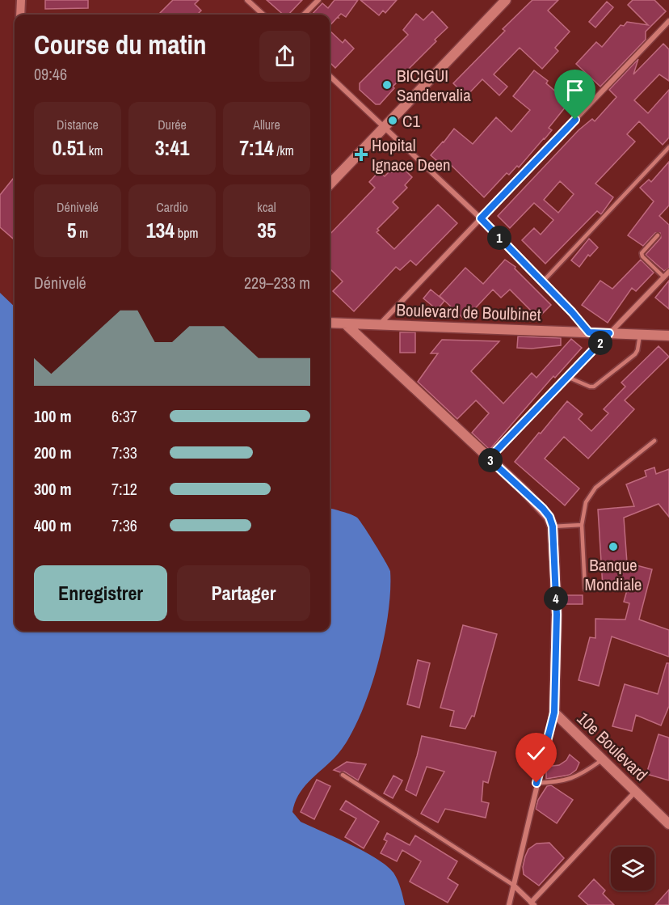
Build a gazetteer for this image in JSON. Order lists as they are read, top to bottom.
{
  "streets": {
    "main road": ["Boulevard de Boulbinet", "10e Boulevard"]
  },
  "places": {
    "other": ["BICIGUI Sandervalia", "C1", "Banque Mondiale"],
    "health": ["Hopital Ignace Deen"]
  },
  "page": {
    "heading": ["Course du matin", "09:46"],
    "stats": [
      ["Distance", "0.51 km"],
      ["Durée", "3:41"],
      ["Allure", "7:14 /km"],
      ["Dénivelé", "5 m"],
      ["Cardio", "134 bpm"],
      ["kcal", "35"]
    ],
    "pins": [
      "1",
      "2",
      "3",
      "4"
    ],
    "chart": ["Dénivelé", "229–233 m"],
    "list": [
      {
        "name": "100 m",
        "note": "6:37"
      },
      {
        "name": "200 m",
        "note": "7:33"
      },
      {
        "name": "300 m",
        "note": "7:12"
      },
      {
        "name": "400 m",
        "note": "7:36"
      }
    ],
    "buttons": ["Enregistrer", "Partager"]
  }
}
